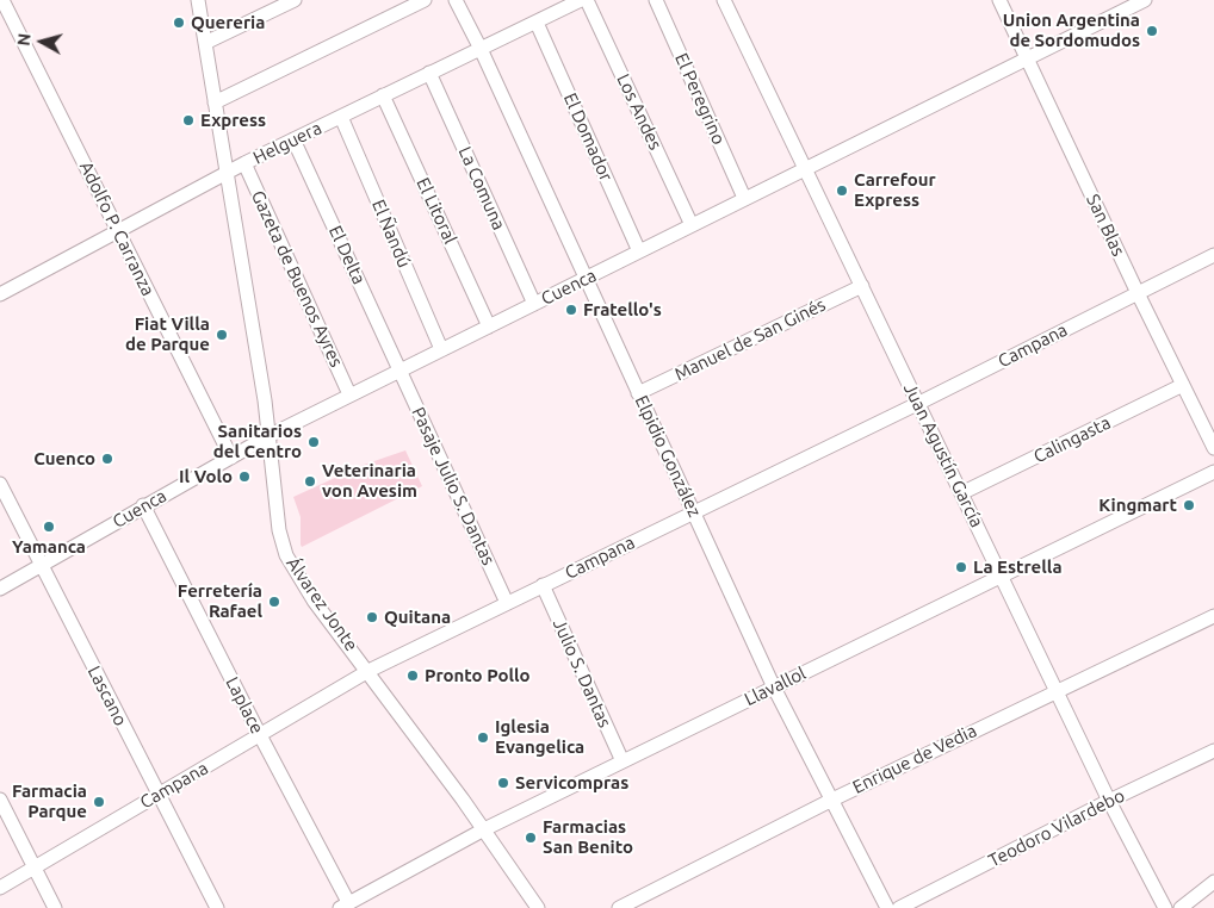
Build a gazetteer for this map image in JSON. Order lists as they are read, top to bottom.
{
  "streets": {
    "street": [
      "El Peregrino",
      "Los Andes",
      "El Domador",
      "Helguera",
      "La Comuna",
      "El Litoral",
      "San Blas",
      "Adolfo P. Carranza",
      "El Ñandú",
      "El Delta",
      "Gazeta de Buenos Ayres",
      "Cuenca",
      "Manuel de San Ginés",
      "Campana",
      "Calingasta",
      "Juan Agustín García",
      "Elpidio González",
      "Pasaje Julio S. Dantas",
      "Álvarez Jonte",
      "Julio S. Dantas",
      "Llavallol",
      "Lascano",
      "Laplace",
      "Enrique de Vedia",
      "Teodoro Vilardebo"
    ]
  },
  "crossings": [
    ["El Peregrino", "Cuenca"],
    ["Los Andes", "Cuenca"],
    ["El Domador", "Helguera"],
    ["El Domador", "Cuenca"],
    ["Helguera", "La Comuna"],
    ["Helguera", "El Litoral"],
    ["Helguera", "Adolfo P. Carranza"],
    ["Helguera", "El Ñandú"],
    ["Helguera", "El Delta"],
    ["Helguera", "Gazeta de Buenos Ayres"],
    ["Helguera", "Elpidio González"],
    ["Helguera", "Álvarez Jonte"],
    ["La Comuna", "Cuenca"],
    ["El Litoral", "Cuenca"],
    ["San Blas", "Cuenca"],
    ["San Blas", "Campana"],
    ["San Blas", "Calingasta"],
    ["Adolfo P. Carranza", "Cuenca"],
    ["El Ñandú", "Cuenca"],
    ["El Delta", "Cuenca"],
    ["El Delta", "Pasaje Julio S. Dantas"],
    ["Gazeta de Buenos Ayres", "Cuenca"],
    ["Cuenca", "Juan Agustín García"],
    ["Cuenca", "Elpidio González"],
    ["Cuenca", "Pasaje Julio S. Dantas"],
    ["Cuenca", "Álvarez Jonte"],
    ["Cuenca", "Lascano"],
    ["Cuenca", "Laplace"],
    ["Manuel de San Ginés", "Juan Agustín García"],
    ["Manuel de San Ginés", "Elpidio González"],
    ["Campana", "Juan Agustín García"],
    ["Campana", "Elpidio González"],
    ["Campana", "Pasaje Julio S. Dantas"],
    ["Campana", "Álvarez Jonte"],
    ["Campana", "Julio S. Dantas"],
    ["Campana", "Lascano"],
    ["Campana", "Laplace"],
    ["Calingasta", "Juan Agustín García"],
    ["Juan Agustín García", "Llavallol"],
    ["Juan Agustín García", "Enrique de Vedia"],
    ["Juan Agustín García", "Teodoro Vilardebo"],
    ["Elpidio González", "Llavallol"],
    ["Elpidio González", "Enrique de Vedia"],
    ["Álvarez Jonte", "Llavallol"],
    ["Julio S. Dantas", "Llavallol"],
    ["Llavallol", "Laplace"]
  ],
  "places": [
    "Quereria",
    "Union Argentina de Sordomudos",
    "Express",
    "Carrefour Express",
    "Fratello's",
    "Fiat Villa de Parque",
    "Sanitarios del Centro",
    "Cuenco",
    "Il Volo",
    "Veterinaria von Avesim",
    "Kingmart",
    "Yamanca",
    "La Estrella",
    "Ferretería Rafael",
    "Quitana",
    "Pronto Pollo",
    "Iglesia Evangelica",
    "Servicompras",
    "Farmacia Parque",
    "Farmacias San Benito"
  ],
  "north": "left"
}
